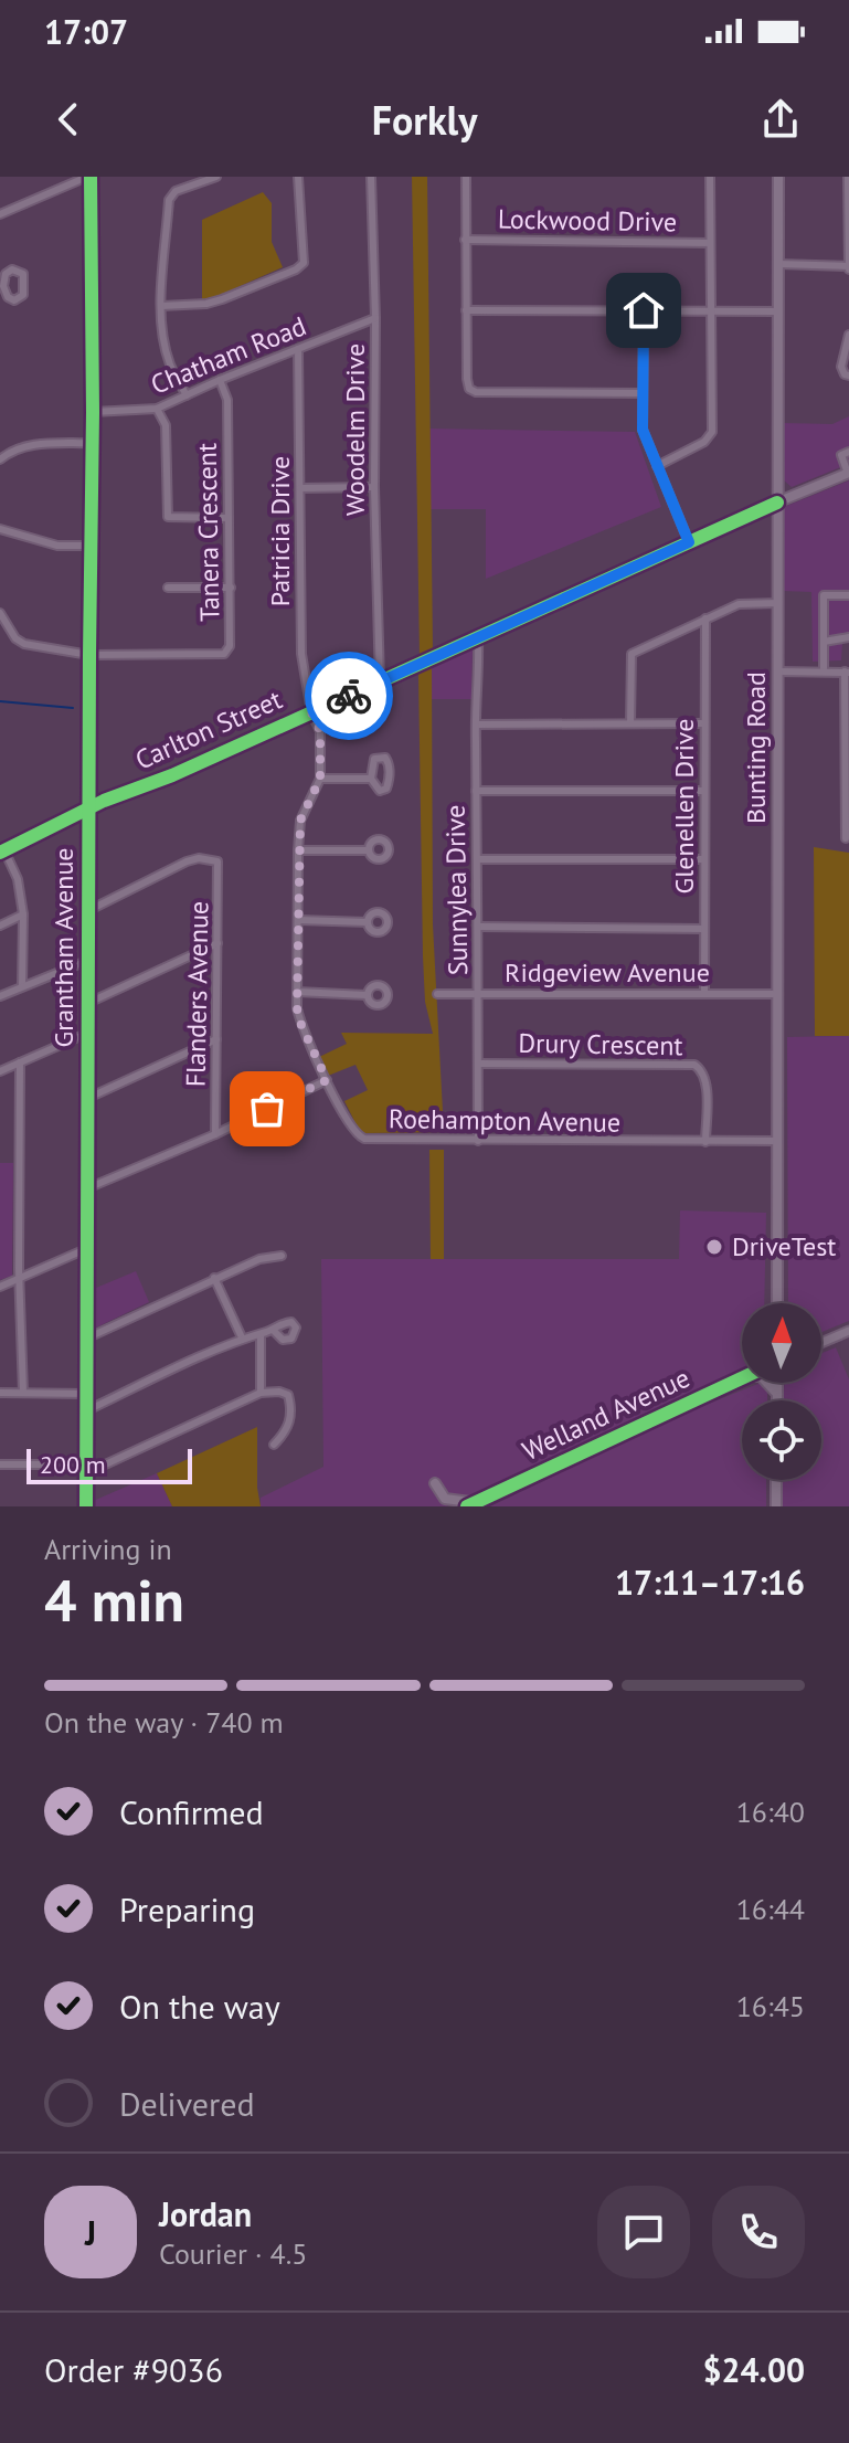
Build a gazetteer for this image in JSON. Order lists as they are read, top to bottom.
{
  "streets": {
    "main road": ["Carlton Street", "Bunting Road", "Welland Avenue"],
    "street": [
      "Lockwood Drive",
      "Chatham Road",
      "Woodelm Drive",
      "Patricia Drive",
      "Tanera Crescent",
      "Glenellen Drive",
      "Sunnylea Drive",
      "Grantham Avenue",
      "Ridgeview Avenue",
      "Flanders Avenue",
      "Drury Crescent",
      "Roehampton Avenue"
    ]
  },
  "crossings": [
    ["Chatham Road", "Woodelm Drive"],
    ["Chatham Road", "Patricia Drive"],
    ["Chatham Road", "Tanera Crescent"],
    ["Chatham Road", "Grantham Avenue"],
    ["Woodelm Drive", "Carlton Street"],
    ["Patricia Drive", "Carlton Street"],
    ["Patricia Drive", "Roehampton Avenue"],
    ["Tanera Crescent", "Grantham Avenue"],
    ["Carlton Street", "Bunting Road"],
    ["Carlton Street", "Sunnylea Drive"],
    ["Carlton Street", "Grantham Avenue"],
    ["Carlton Street", "Roehampton Avenue"],
    ["Bunting Road", "Ridgeview Avenue"],
    ["Bunting Road", "Roehampton Avenue"],
    ["Glenellen Drive", "Ridgeview Avenue"],
    ["Sunnylea Drive", "Ridgeview Avenue"],
    ["Sunnylea Drive", "Drury Crescent"],
    ["Sunnylea Drive", "Roehampton Avenue"],
    ["Grantham Avenue", "Flanders Avenue"],
    ["Drury Crescent", "Roehampton Avenue"]
  ],
  "places": ["DriveTest"],
  "scale_bar": "200 m",
  "north": "top",
  "page": {
    "status": "17:07",
    "header": "Forkly",
    "scale": "200 m",
    "heading": ["4 min", "Arriving in", "17:11–17:16"],
    "panel": [
      "Jordan",
      "Courier · 4.5",
      "Order #9036",
      "$24.00"
    ],
    "bar": "On the way · 740 m",
    "list": [
      ["Confirmed", "16:40"],
      ["Preparing", "16:44"],
      ["On the way", "16:45"],
      "Delivered"
    ],
    "round": "J"
  }
}
